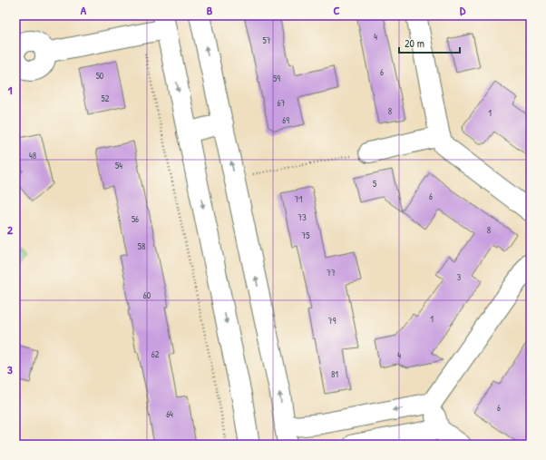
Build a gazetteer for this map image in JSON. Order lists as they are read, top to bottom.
{
  "house_numbers": [
    "4",
    "57",
    "6",
    "50",
    "59",
    "52",
    "67",
    "8",
    "1",
    "69",
    "48",
    "54",
    "5",
    "6",
    "71",
    "73",
    "56",
    "8",
    "75",
    "58",
    "77",
    "3",
    "60",
    "1",
    "79",
    "62",
    "4",
    "81",
    "6",
    "64"
  ],
  "scale_bar": "20 m",
  "grid": {
    "columns": [
      "A",
      "B",
      "C",
      "D"
    ],
    "rows": ["1", "2", "3"]
  }
}
